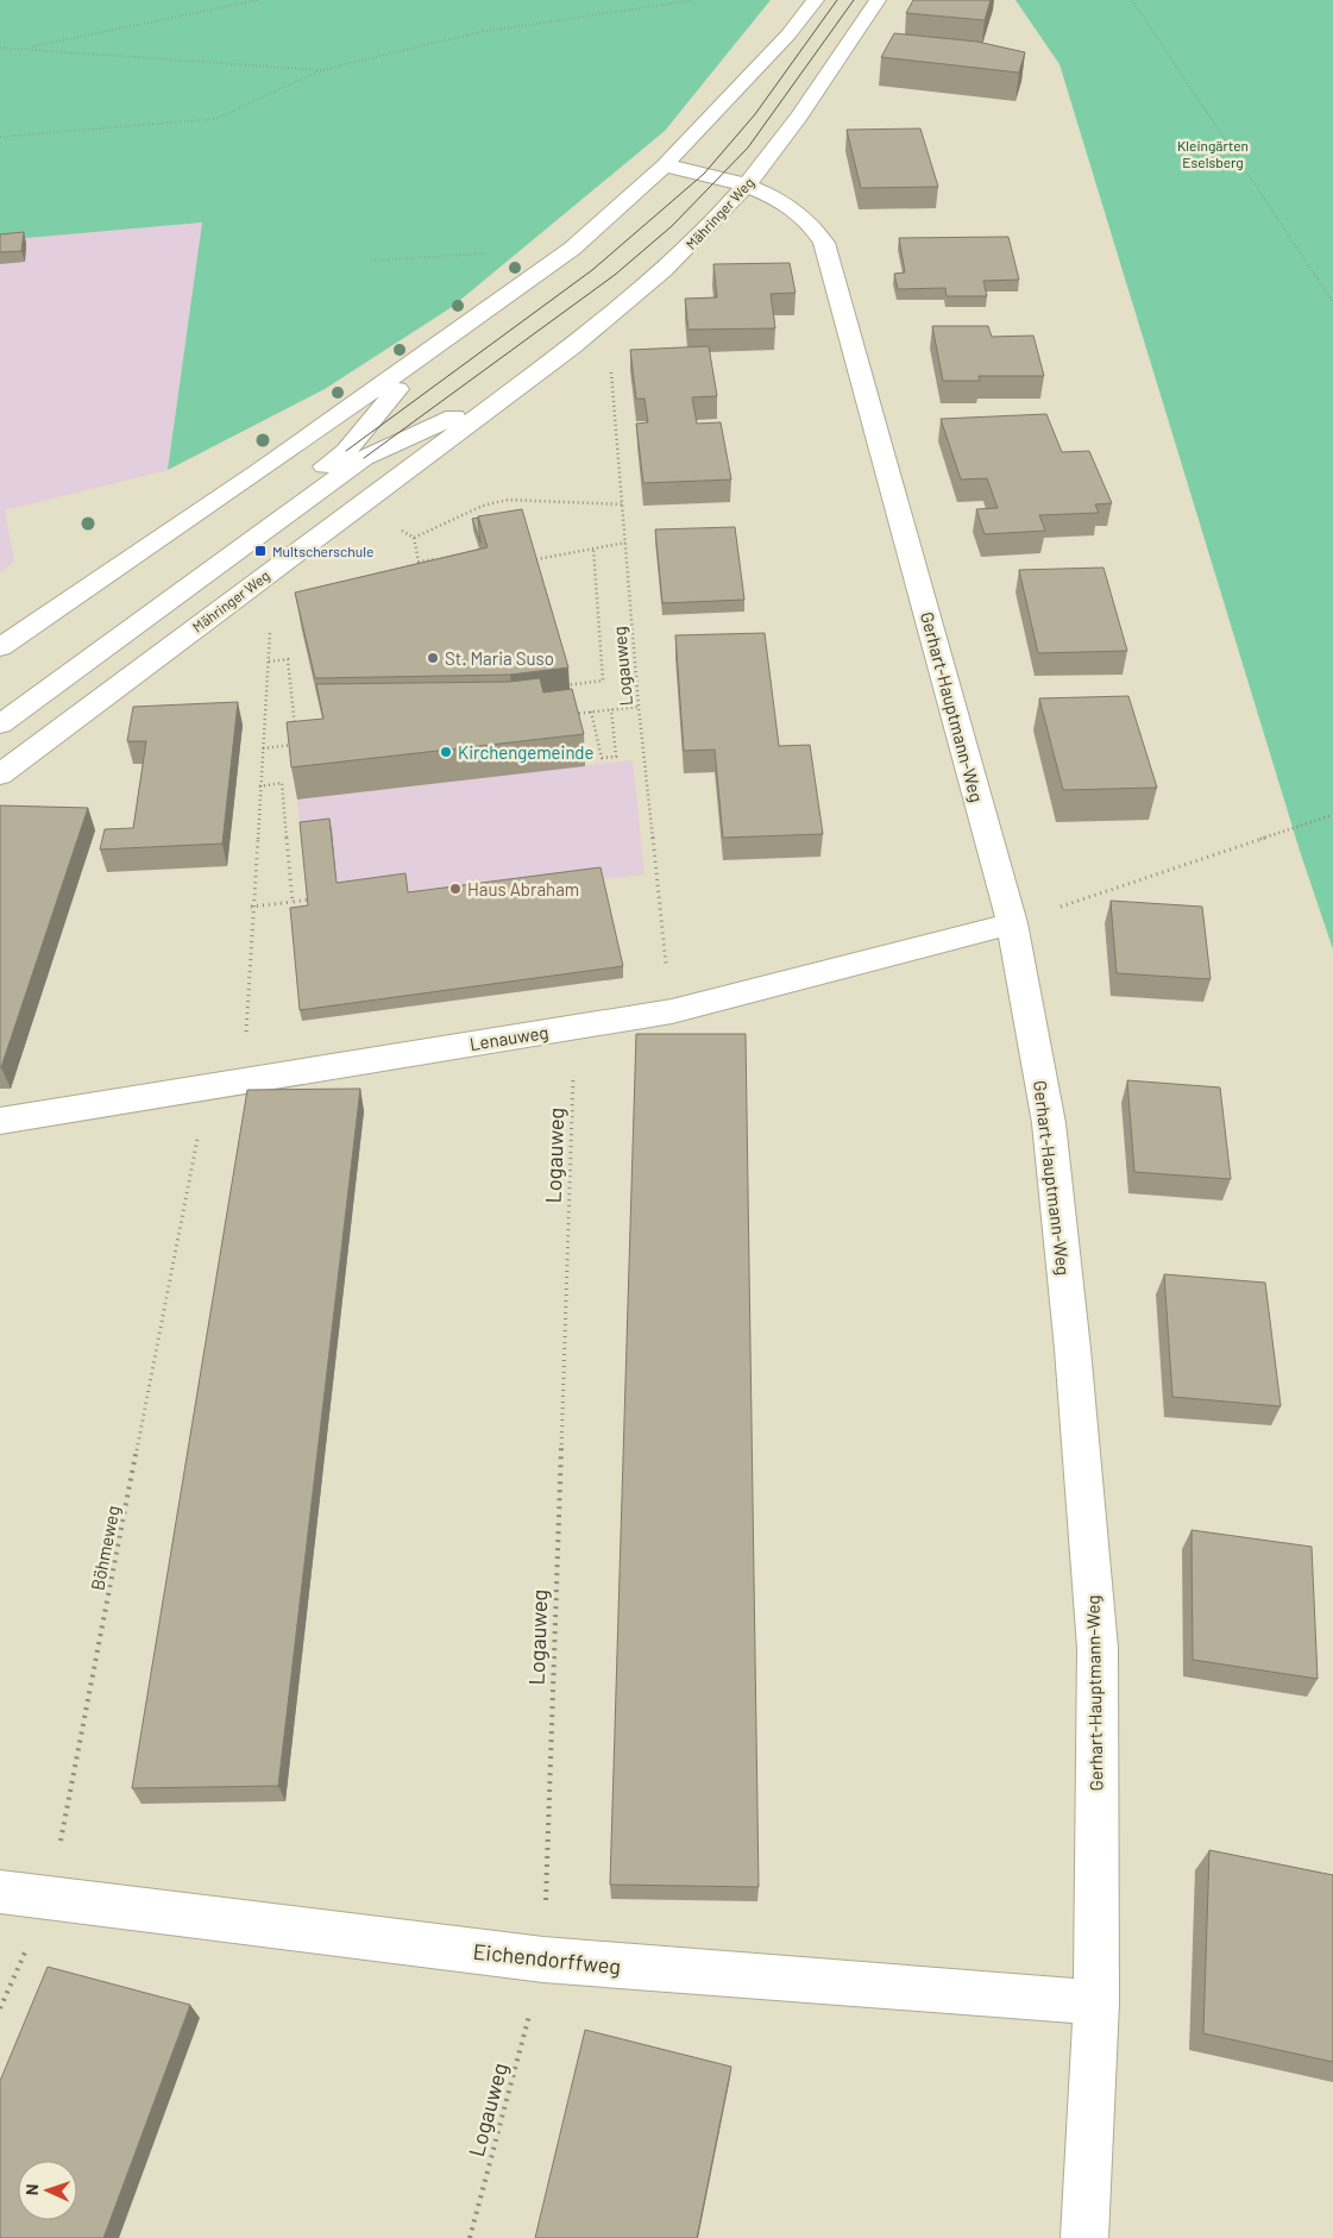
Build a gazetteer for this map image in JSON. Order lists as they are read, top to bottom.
{
  "streets": {
    "street": [
      "Mähringer Weg",
      "Gerhart-Hauptmann-Weg",
      "Lenauweg",
      "Eichendorffweg"
    ],
    "path": ["Logauweg", "Böhmeweg"]
  },
  "crossings": [
    ["Mähringer Weg", "Logauweg"],
    ["Mähringer Weg", "Gerhart-Hauptmann-Weg"],
    ["Logauweg", "Lenauweg"],
    ["Logauweg", "Eichendorffweg"],
    ["Gerhart-Hauptmann-Weg", "Lenauweg"],
    ["Gerhart-Hauptmann-Weg", "Eichendorffweg"],
    ["Lenauweg", "Böhmeweg"],
    ["Böhmeweg", "Eichendorffweg"]
  ],
  "parks": ["Kleingärten Eselsberg"],
  "places": {
    "transit": ["Multscherschule"],
    "other": ["St. Maria Suso", "Kirchengemeinde", "Haus Abraham"]
  },
  "north": "left"
}
